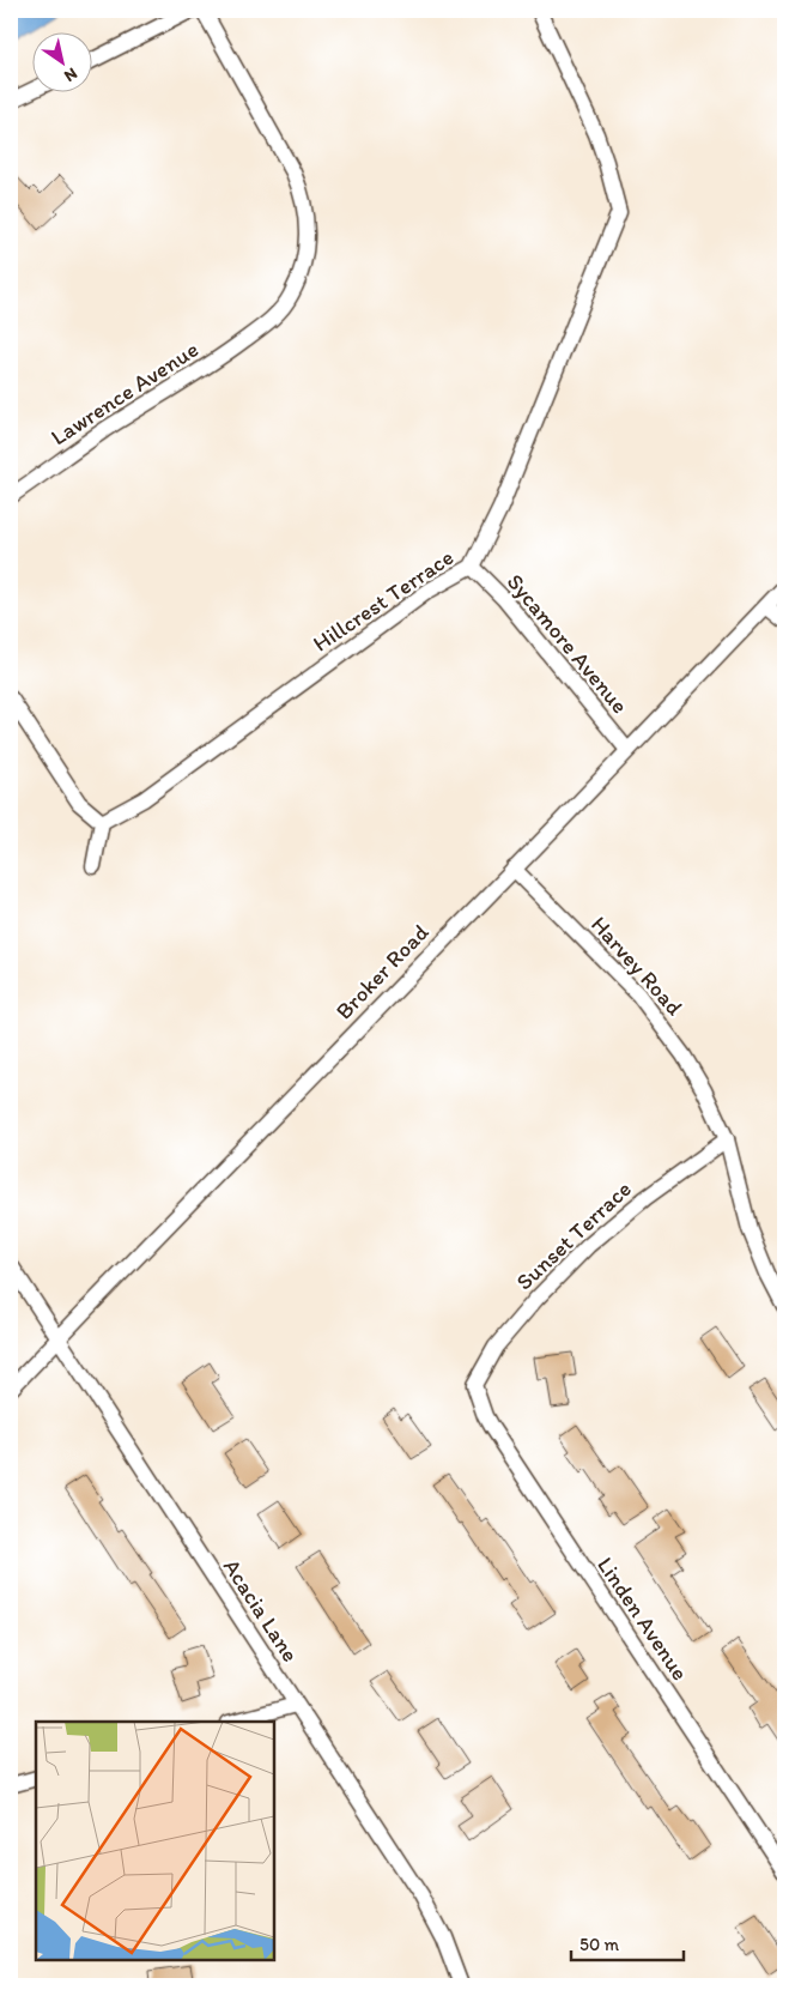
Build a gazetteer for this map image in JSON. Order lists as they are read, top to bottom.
{
  "streets": {
    "street": [
      "Lawrence Avenue",
      "Hillcrest Terrace",
      "Sycamore Avenue",
      "Harvey Road",
      "Broker Road",
      "Sunset Terrace",
      "Acacia Lane",
      "Linden Avenue"
    ]
  },
  "crossings": [
    ["Hillcrest Terrace", "Sycamore Avenue"],
    ["Sycamore Avenue", "Broker Road"],
    ["Harvey Road", "Broker Road"],
    ["Harvey Road", "Sunset Terrace"],
    ["Broker Road", "Acacia Lane"],
    ["Sunset Terrace", "Linden Avenue"]
  ],
  "scale_bar": "50 m",
  "north": "bottom right"
}
